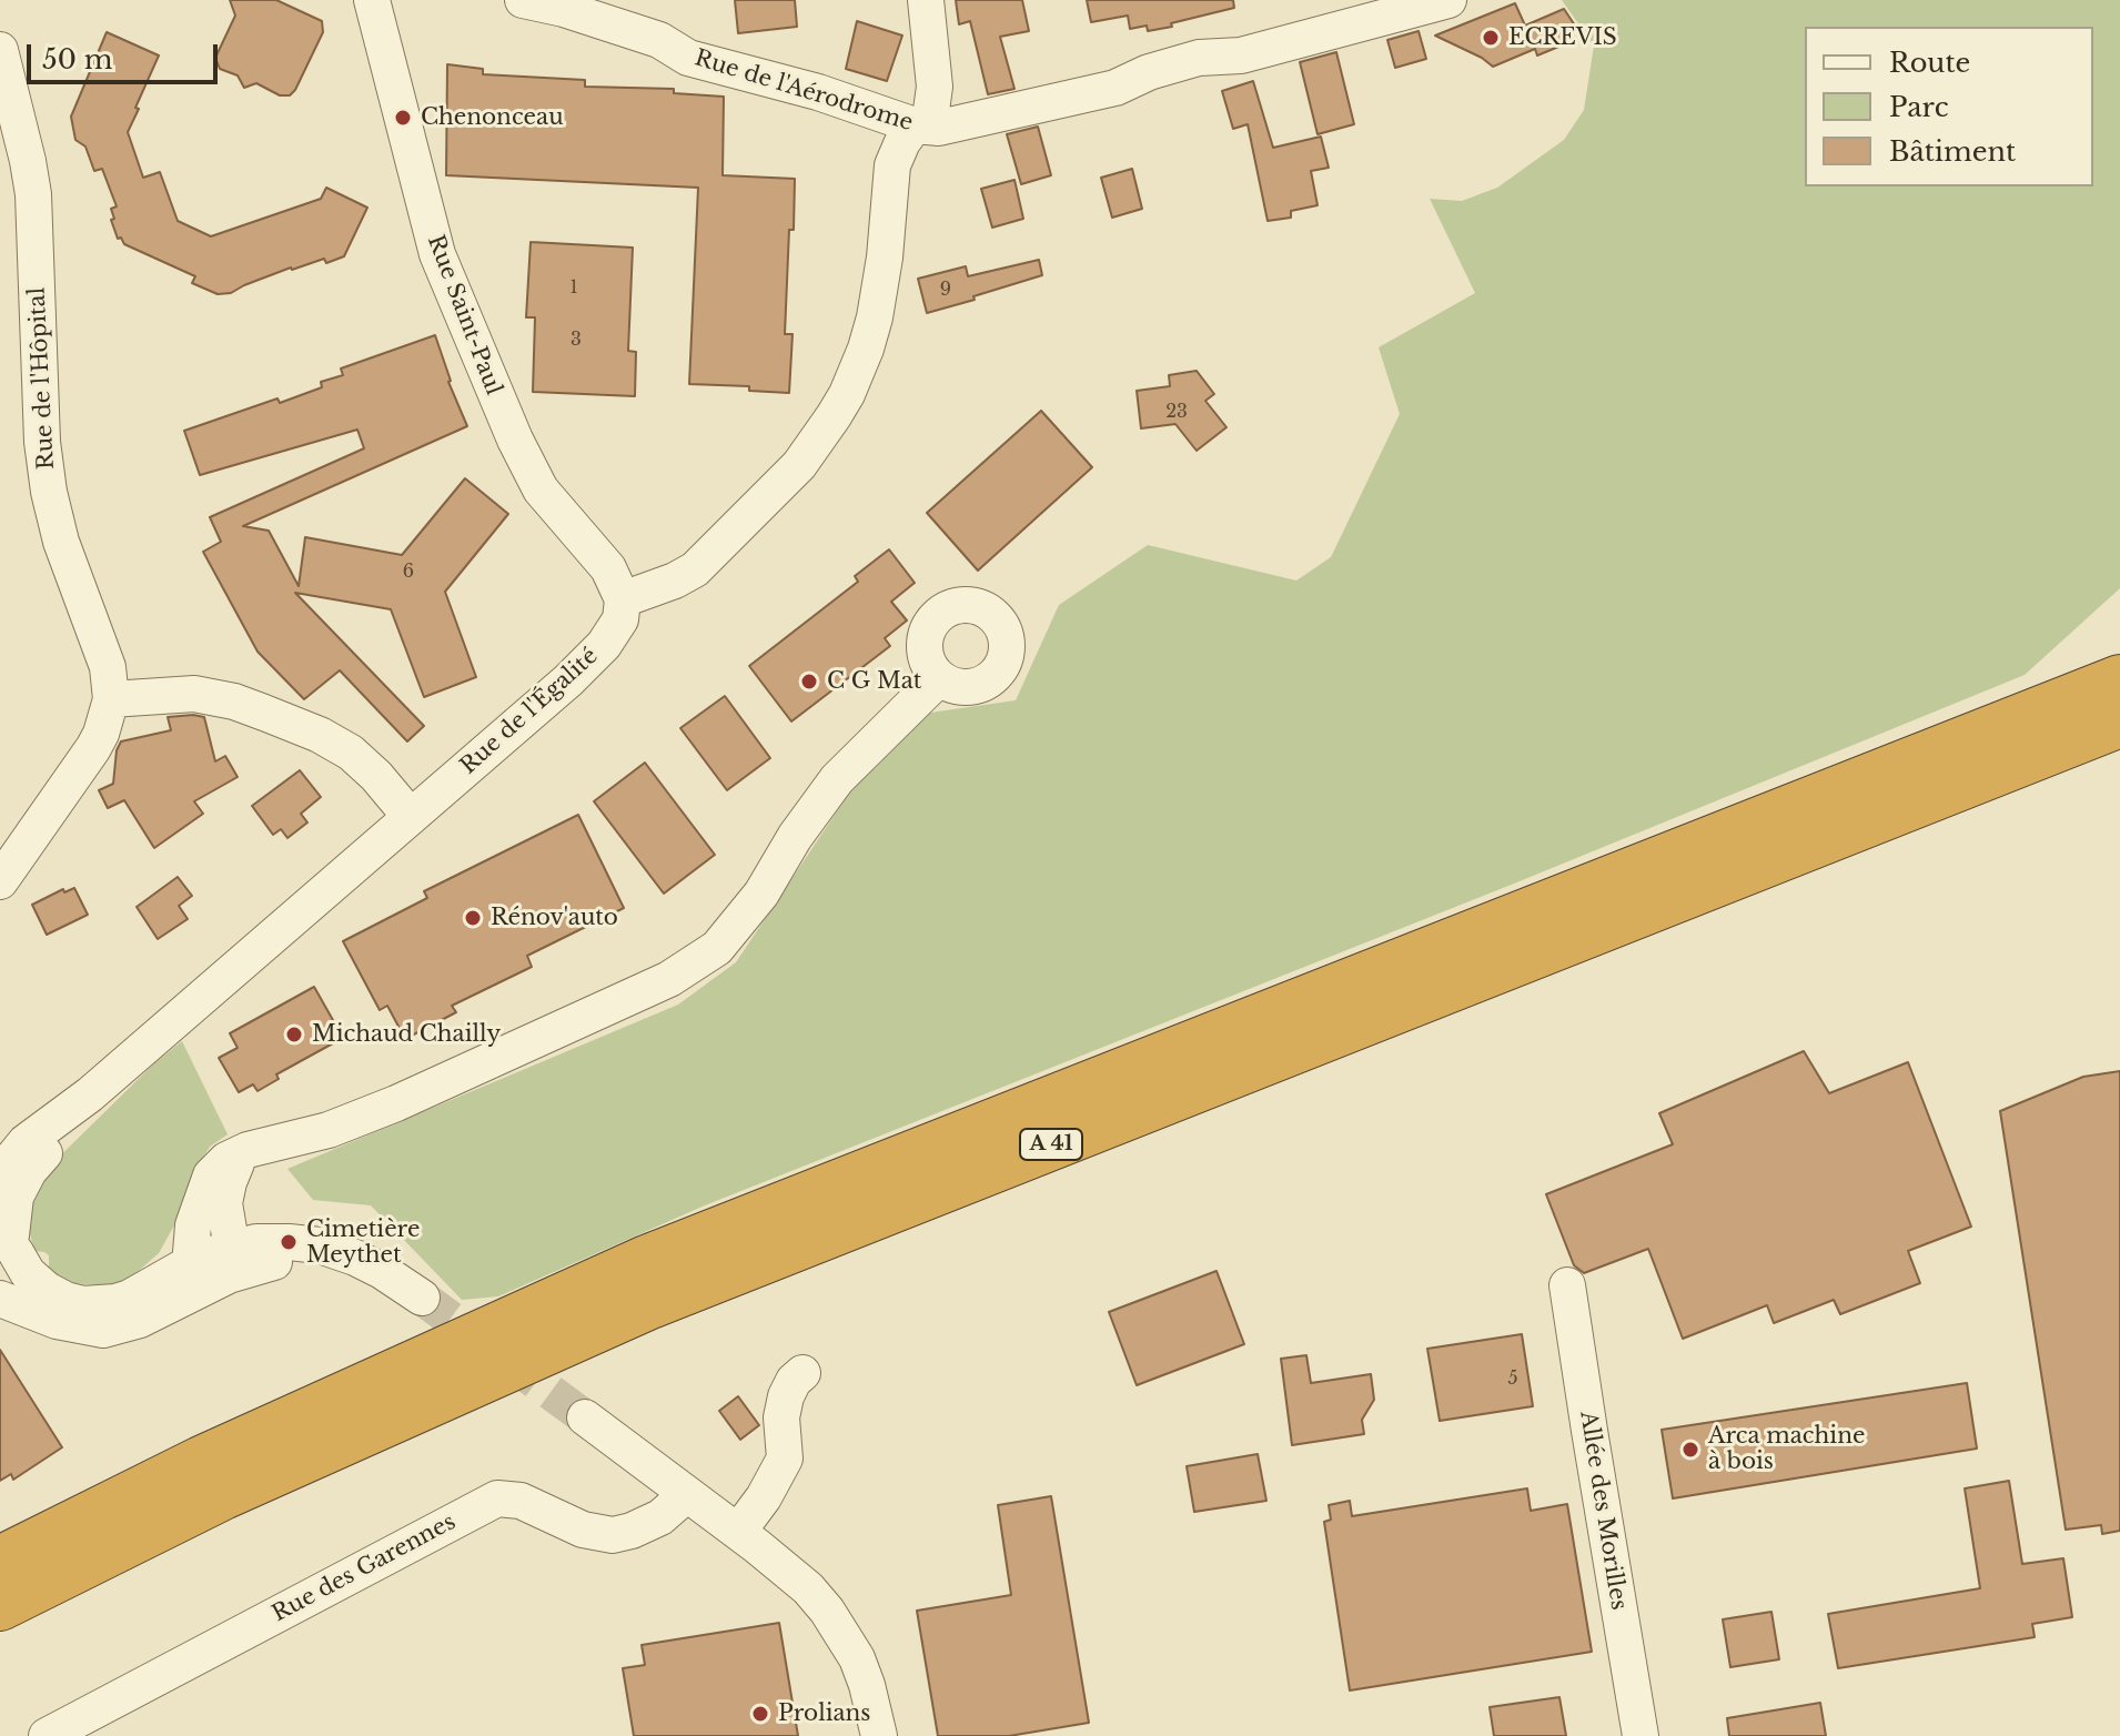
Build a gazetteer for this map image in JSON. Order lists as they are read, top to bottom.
{
  "streets": {
    "highway": ["A 41"],
    "street": [
      "Rue de l'Aérodrome",
      "Rue Saint-Paul",
      "Rue de l'Hôpital",
      "Rue de l'Égalité",
      "Allée des Morilles",
      "Rue des Garennes"
    ]
  },
  "crossings": [
    ["Rue Saint-Paul", "Rue de l'Égalité"]
  ],
  "places": [
    "ECREVIS",
    "Chenonceau",
    "C G Mat",
    "Rénov'auto",
    "Michaud Chailly",
    "Cimetière Meythet",
    "Arca machine à bois",
    "Prolians"
  ],
  "house_numbers": [
    "1",
    "9",
    "3",
    "23",
    "6",
    "5"
  ],
  "legend": ["Route", "Parc", "Bâtiment"],
  "scale_bar": "50 m"
}
